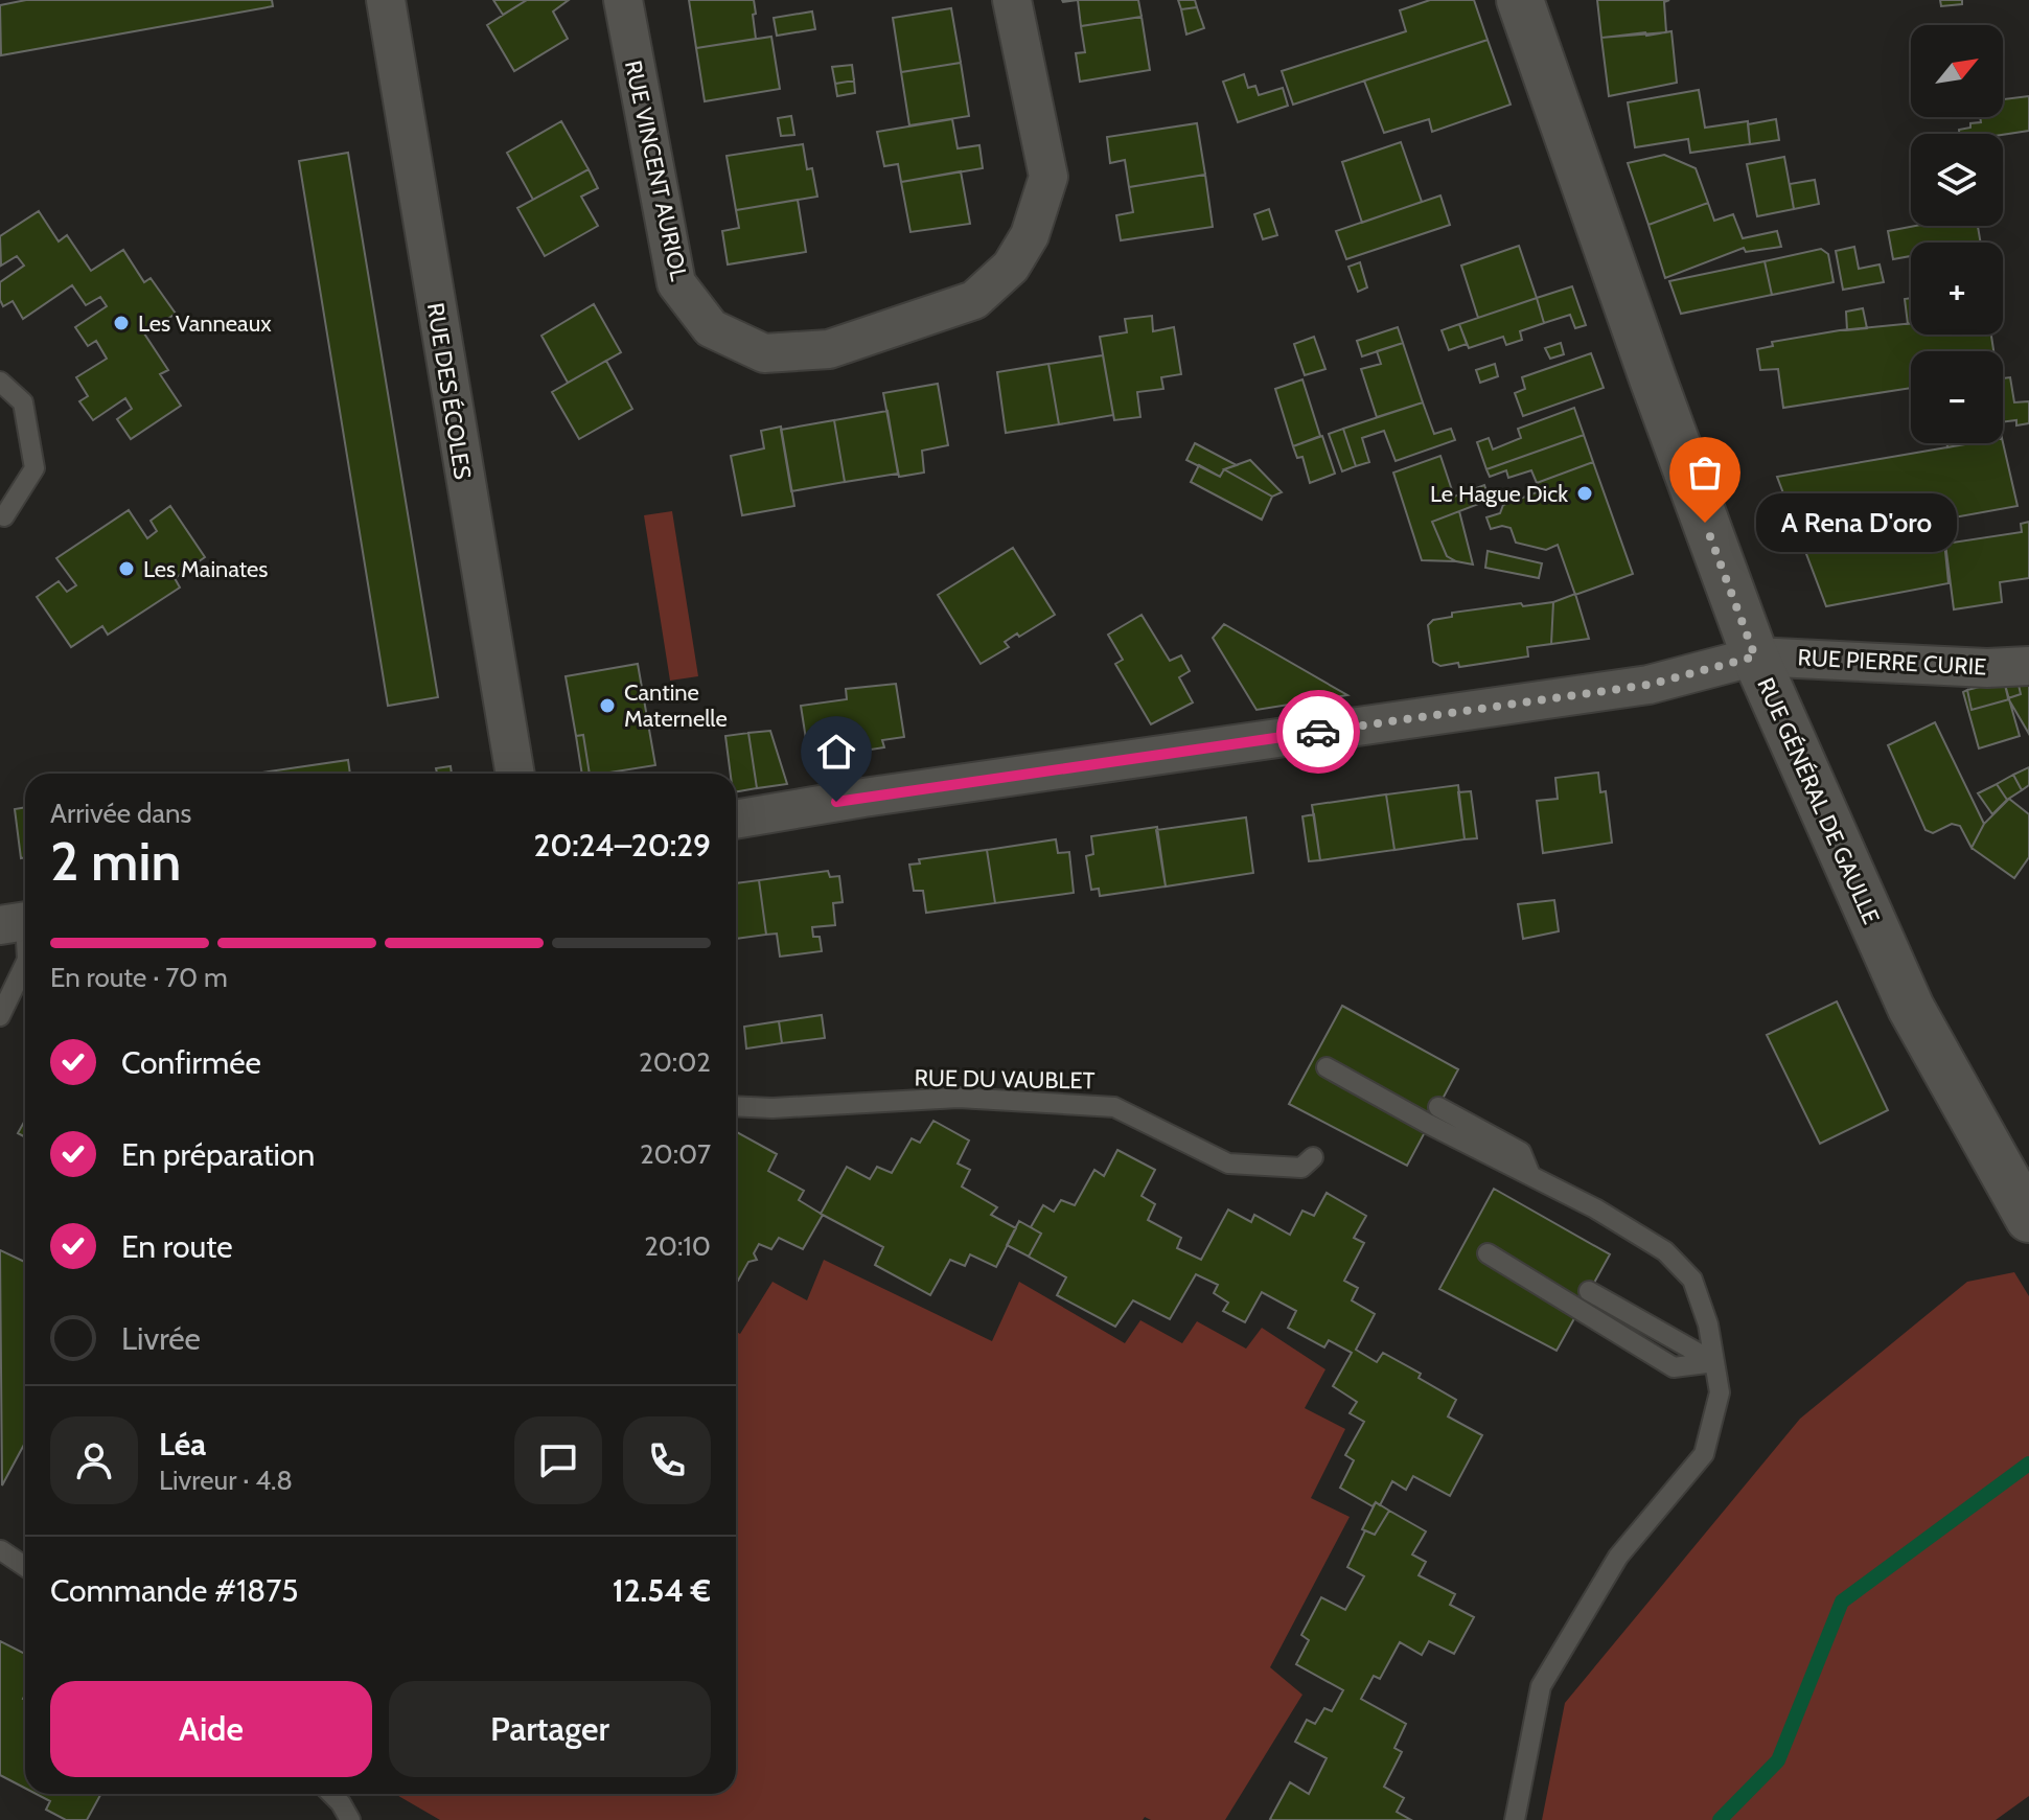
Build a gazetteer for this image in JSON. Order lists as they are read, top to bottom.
{
  "streets": {
    "main road": ["RUE GÉNÉRAL DE GAULLE"],
    "street": ["RUE VINCENT AURIOL", "RUE DES ÉCOLES", "RUE PIERRE CURIE"],
    "lane": ["RUE DU VAUBLET"]
  },
  "crossings": [
    ["RUE PIERRE CURIE", "RUE GÉNÉRAL DE GAULLE"]
  ],
  "places": [
    "Les Vanneaux",
    "Le Hague Dick",
    "A Rena D'oro",
    "Les Mainates",
    "Cantine Maternelle"
  ],
  "north": "top right",
  "page": {
    "map_buttons": ["+", "−"],
    "bubble": "A Rena D'oro",
    "heading": ["2 min", "Arrivée dans", "20:24–20:29"],
    "panel": [
      "Léa",
      "Livreur · 4.8",
      "Commande #1875",
      "12.54 €"
    ],
    "bar": "En route · 70 m",
    "list": [
      ["Confirmée", "20:02"],
      ["En préparation", "20:07"],
      ["En route", "20:10"],
      "Livrée"
    ],
    "buttons": ["Aide", "Partager"]
  }
}
